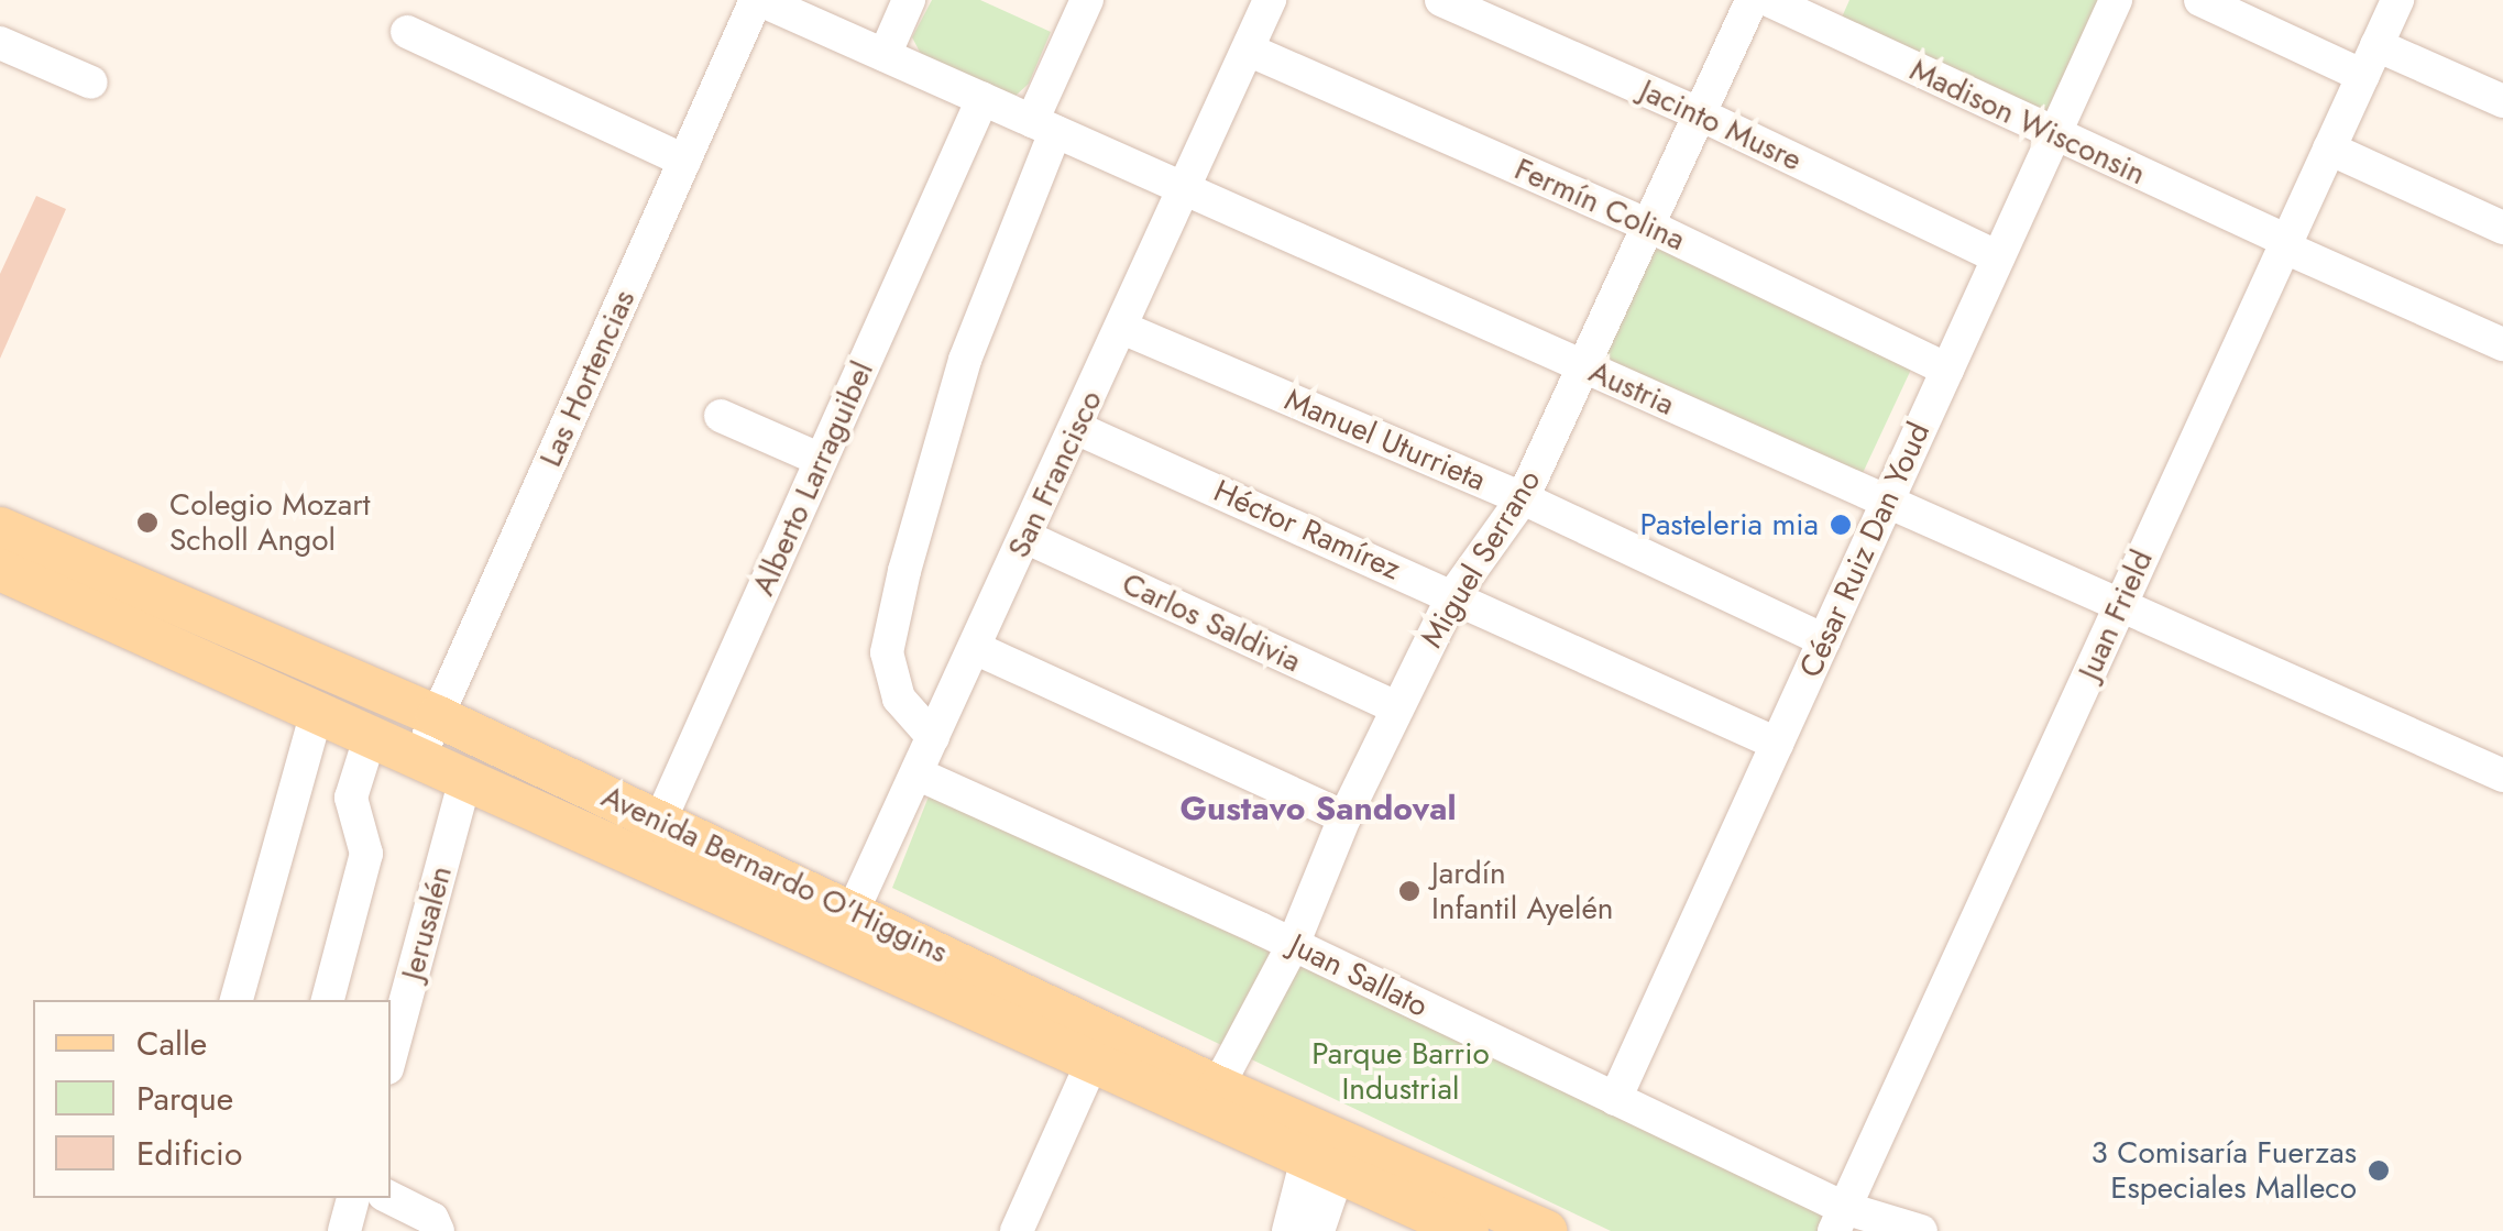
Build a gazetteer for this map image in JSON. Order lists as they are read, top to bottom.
{
  "streets": {
    "main road": ["Avenida Bernardo O'Higgins"],
    "street": [
      "Madison Wisconsin",
      "Jacinto Musre",
      "Fermín Colina",
      "Las Hortencias",
      "Austria",
      "Manuel Uturrieta",
      "San Francisco",
      "Alberto Larraguibel",
      "Héctor Ramírez",
      "César Ruiz Dan Youd",
      "Miguel Serrano",
      "Juan Frield",
      "Carlos Saldivia",
      "Jerusalén",
      "Juan Sallato"
    ]
  },
  "crossings": [
    ["Madison Wisconsin", "César Ruiz Dan Youd"],
    ["Madison Wisconsin", "Juan Frield"],
    ["Jacinto Musre", "César Ruiz Dan Youd"],
    ["Jacinto Musre", "Miguel Serrano"],
    ["Fermín Colina", "San Francisco"],
    ["Fermín Colina", "César Ruiz Dan Youd"],
    ["Fermín Colina", "Miguel Serrano"],
    ["Las Hortencias", "Austria"],
    ["Las Hortencias", "Avenida Bernardo O'Higgins"],
    ["Austria", "San Francisco"],
    ["Austria", "Alberto Larraguibel"],
    ["Austria", "César Ruiz Dan Youd"],
    ["Austria", "Miguel Serrano"],
    ["Austria", "Juan Frield"],
    ["Manuel Uturrieta", "San Francisco"],
    ["Manuel Uturrieta", "César Ruiz Dan Youd"],
    ["Manuel Uturrieta", "Miguel Serrano"],
    ["San Francisco", "Héctor Ramírez"],
    ["San Francisco", "Carlos Saldivia"],
    ["San Francisco", "Avenida Bernardo O'Higgins"],
    ["San Francisco", "Juan Sallato"],
    ["Alberto Larraguibel", "Avenida Bernardo O'Higgins"],
    ["Héctor Ramírez", "César Ruiz Dan Youd"],
    ["Héctor Ramírez", "Miguel Serrano"],
    ["César Ruiz Dan Youd", "Juan Sallato"],
    ["Miguel Serrano", "Carlos Saldivia"],
    ["Miguel Serrano", "Avenida Bernardo O'Higgins"],
    ["Miguel Serrano", "Juan Sallato"],
    ["Juan Frield", "Juan Sallato"],
    ["Avenida Bernardo O'Higgins", "Jerusalén"]
  ],
  "districts": ["Gustavo Sandoval"],
  "parks": ["Parque Barrio Industrial"],
  "places": [
    "Colegio Mozart Scholl Angol",
    "Pasteleria mia",
    "Jardín Infantil Ayelén",
    "3 Comisaría Fuerzas Especiales Malleco"
  ],
  "legend": ["Calle", "Parque", "Edificio"]
}
